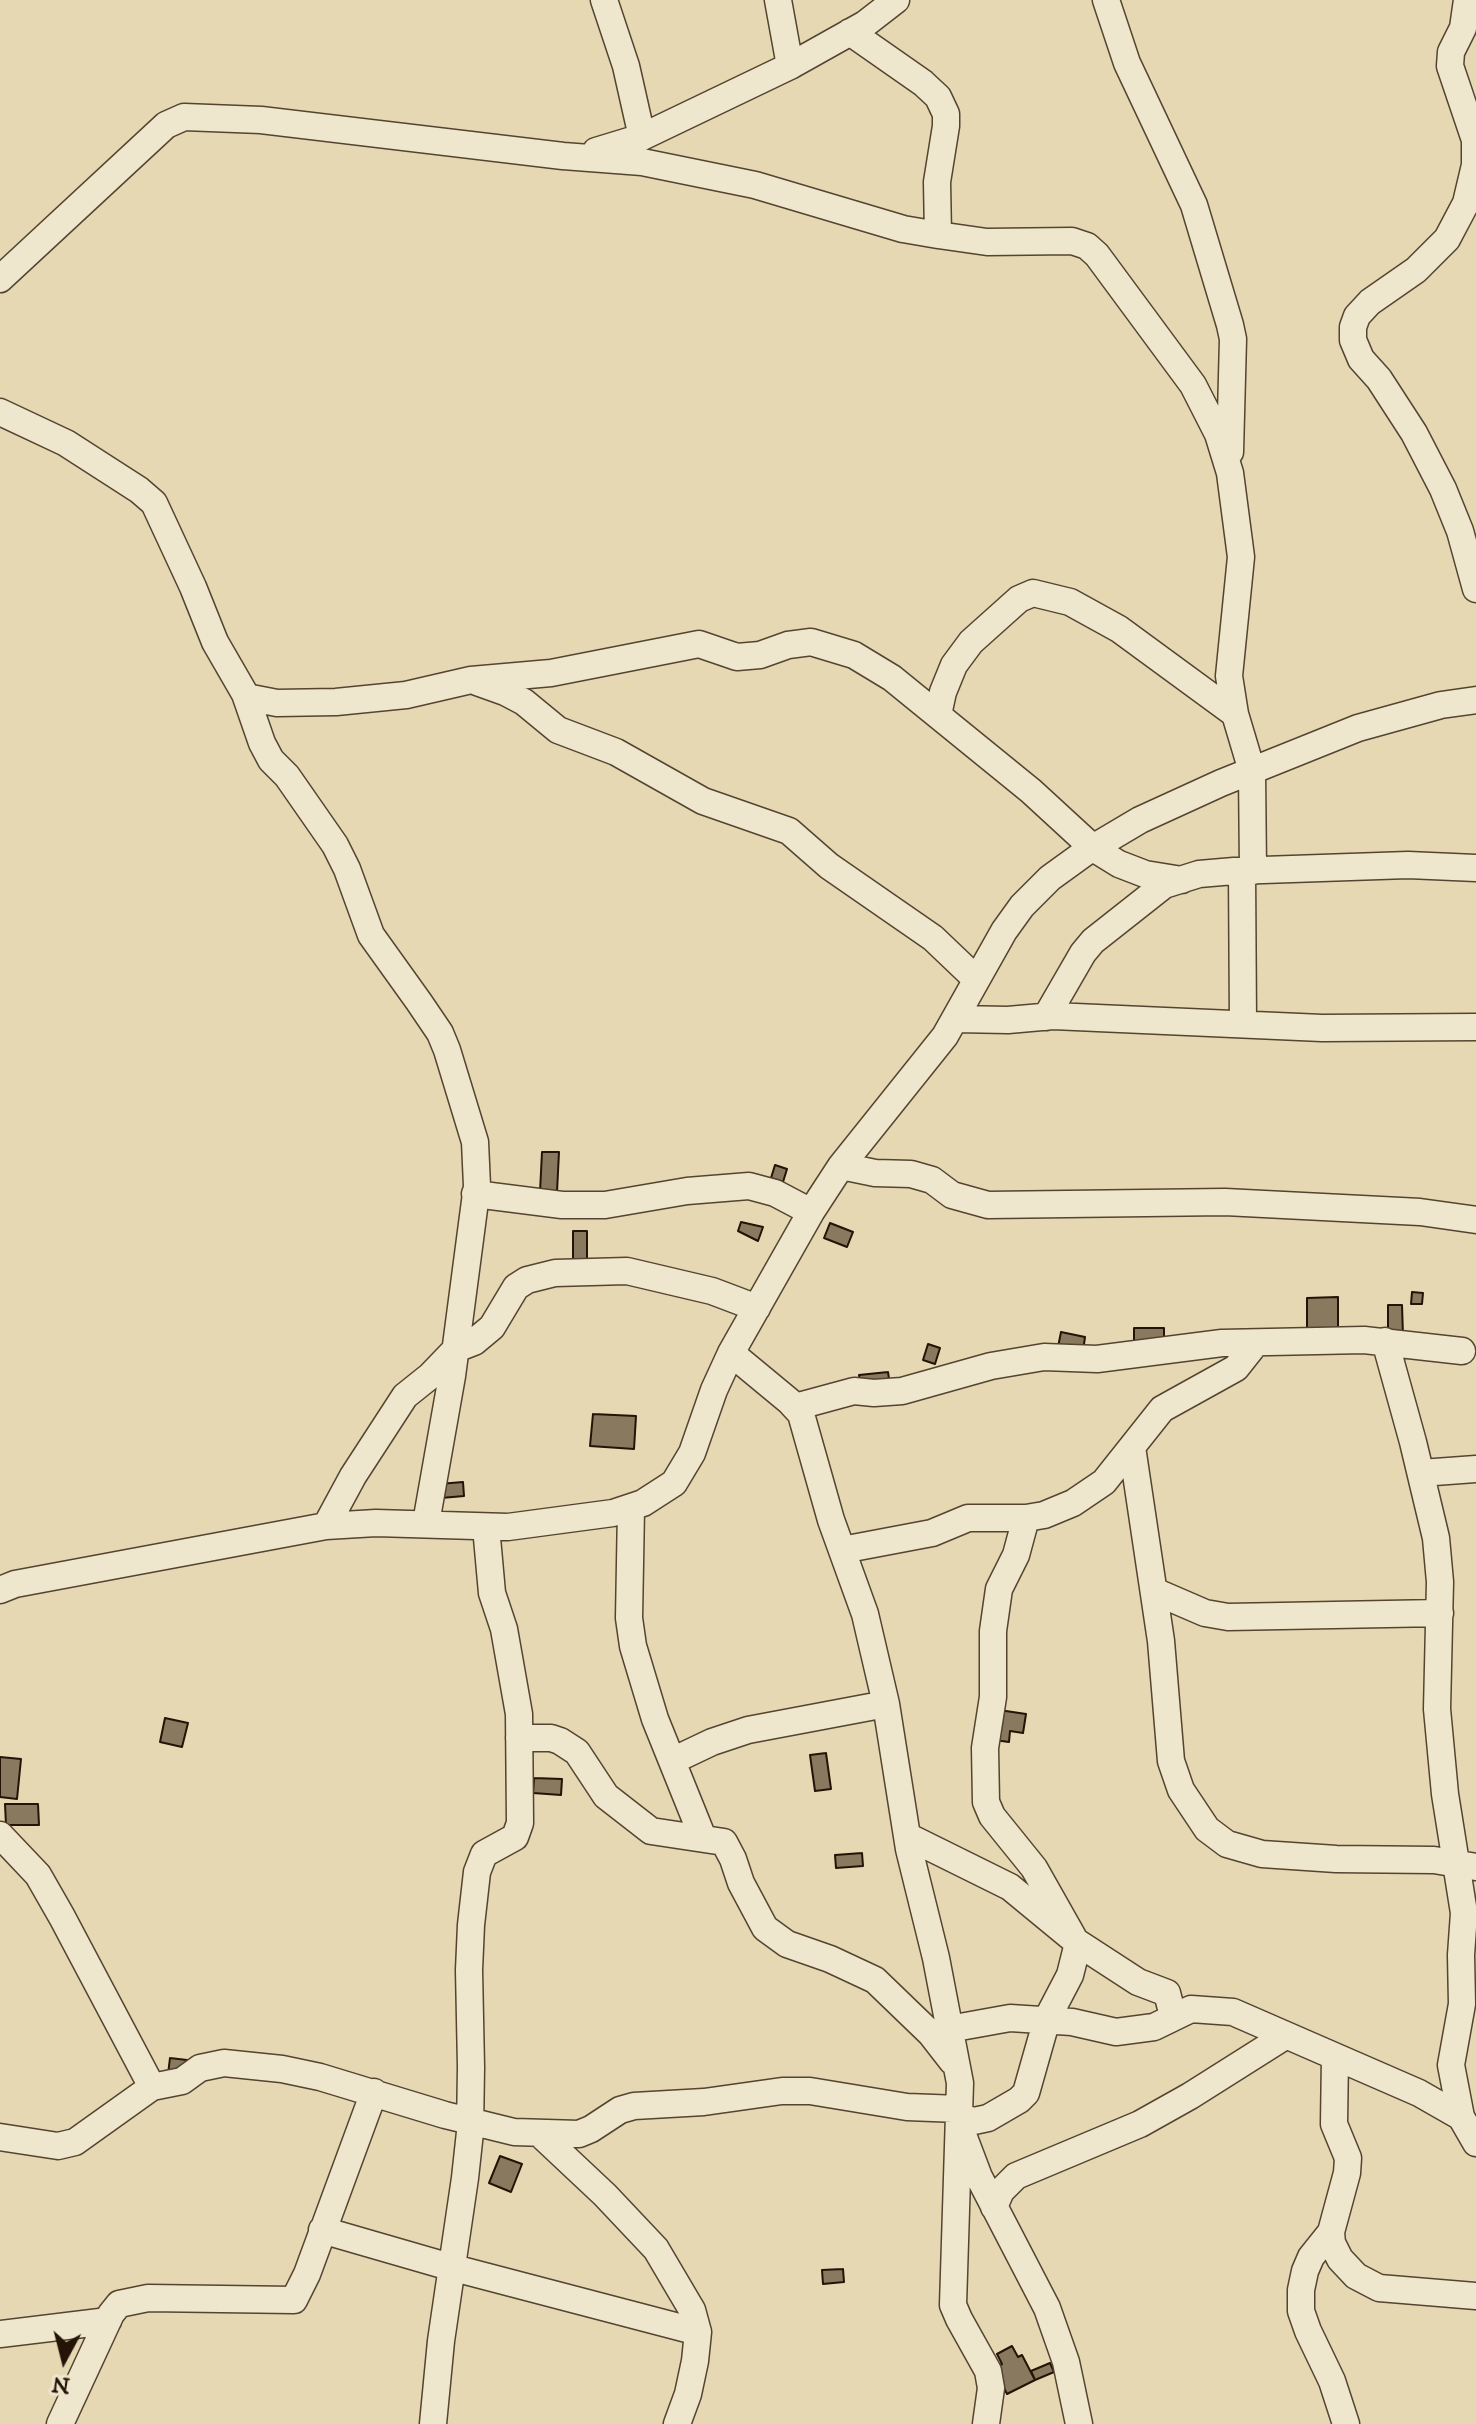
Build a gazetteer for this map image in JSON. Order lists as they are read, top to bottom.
{
  "north": "bottom"
}
